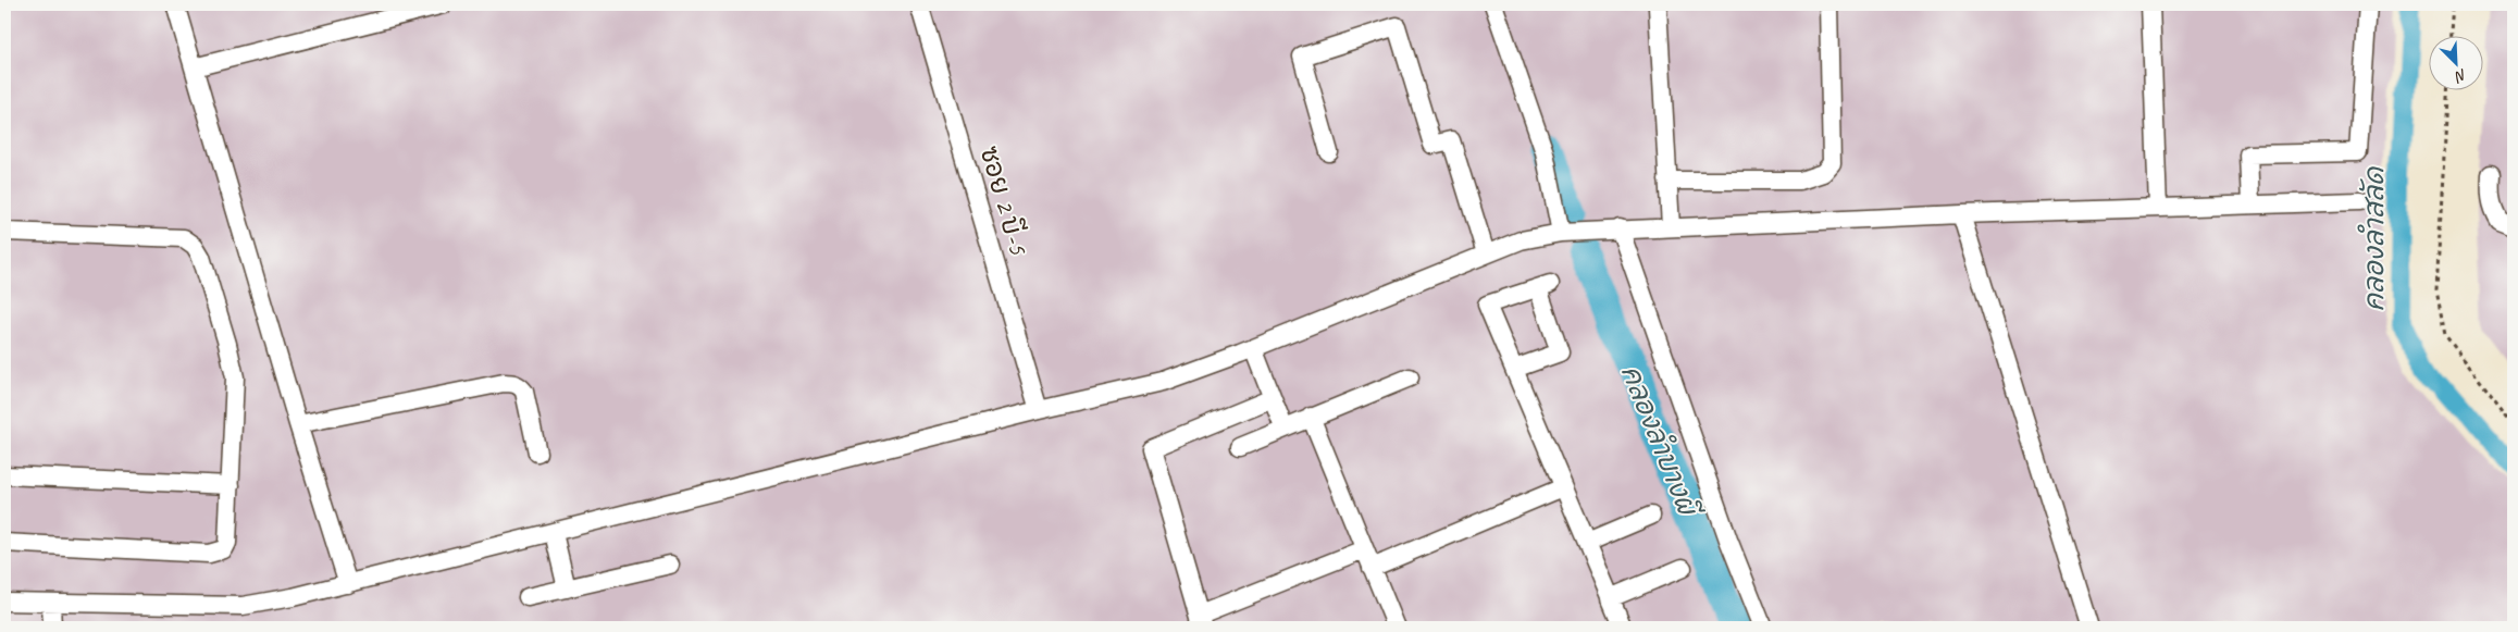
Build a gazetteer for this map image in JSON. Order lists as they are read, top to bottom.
{
  "streets": {
    "street": ["ซอย 2 บี-5"]
  },
  "water": ["คลองลำสลัด", "คลองลำบางผี"],
  "north": "bottom right"
}
